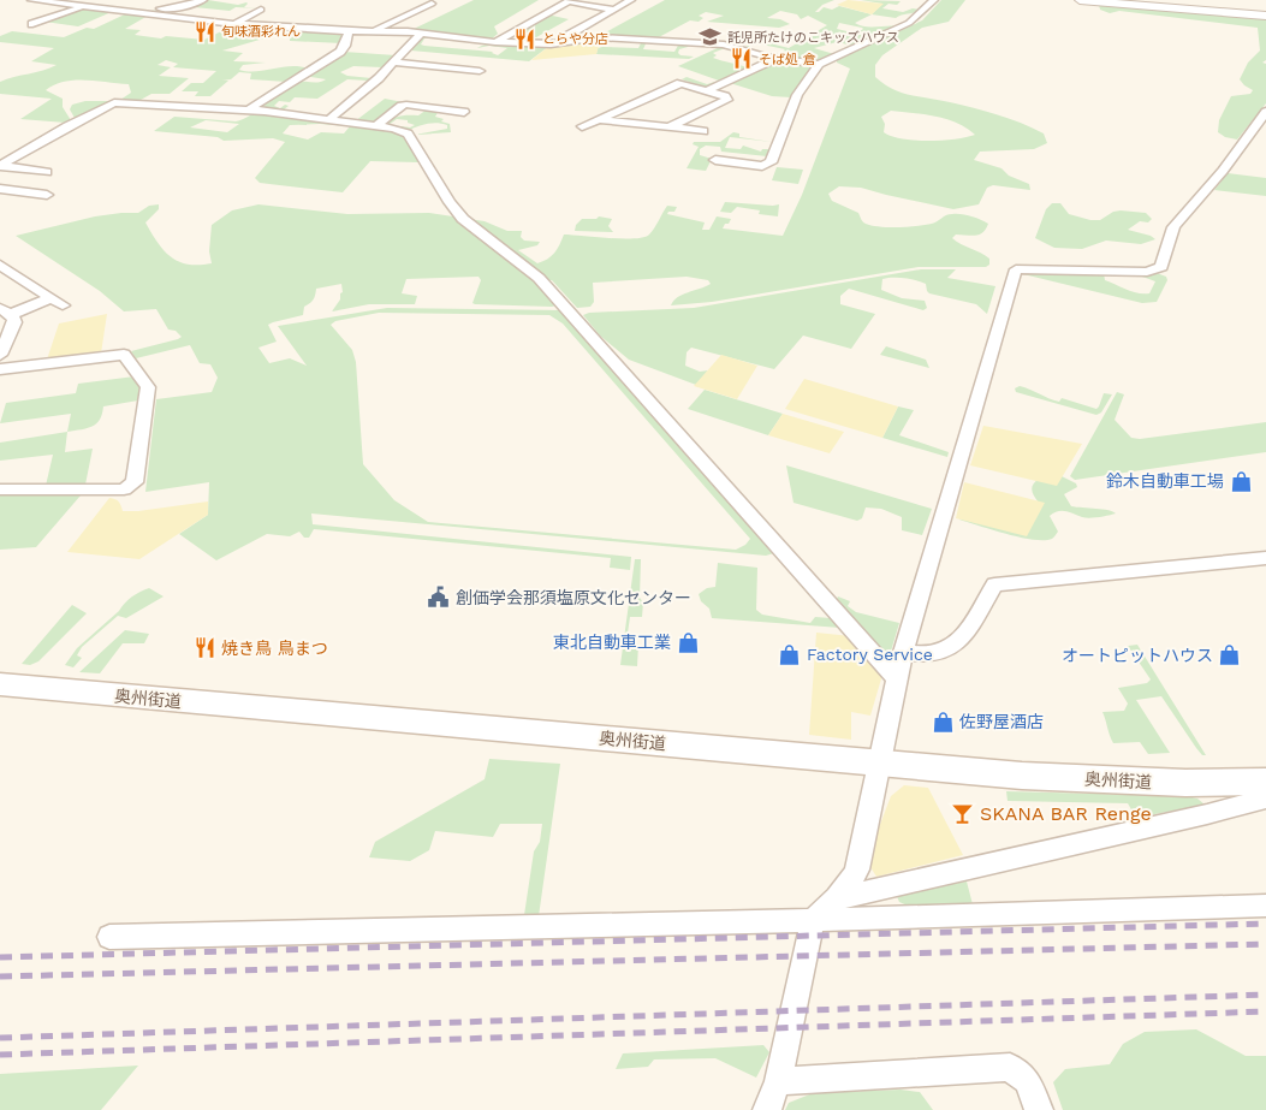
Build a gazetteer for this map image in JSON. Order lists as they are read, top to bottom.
{
  "streets": {
    "main road": ["奥州街道"]
  },
  "places": {
    "restaurant": [
      "旬味酒彩れん",
      "とらや分店",
      "そば処 倉",
      "焼き鳥 鳥まつ"
    ],
    "school or university": ["託児所たけのこキッズハウス"],
    "shop": [
      "鈴木自動車工場",
      "東北自動車工業",
      "Factory Service",
      "オートピットハウス",
      "佐野屋酒店"
    ],
    "public building": ["創価学会那須塩原文化センター"],
    "bar": ["SKANA BAR Renge"]
  }
}
